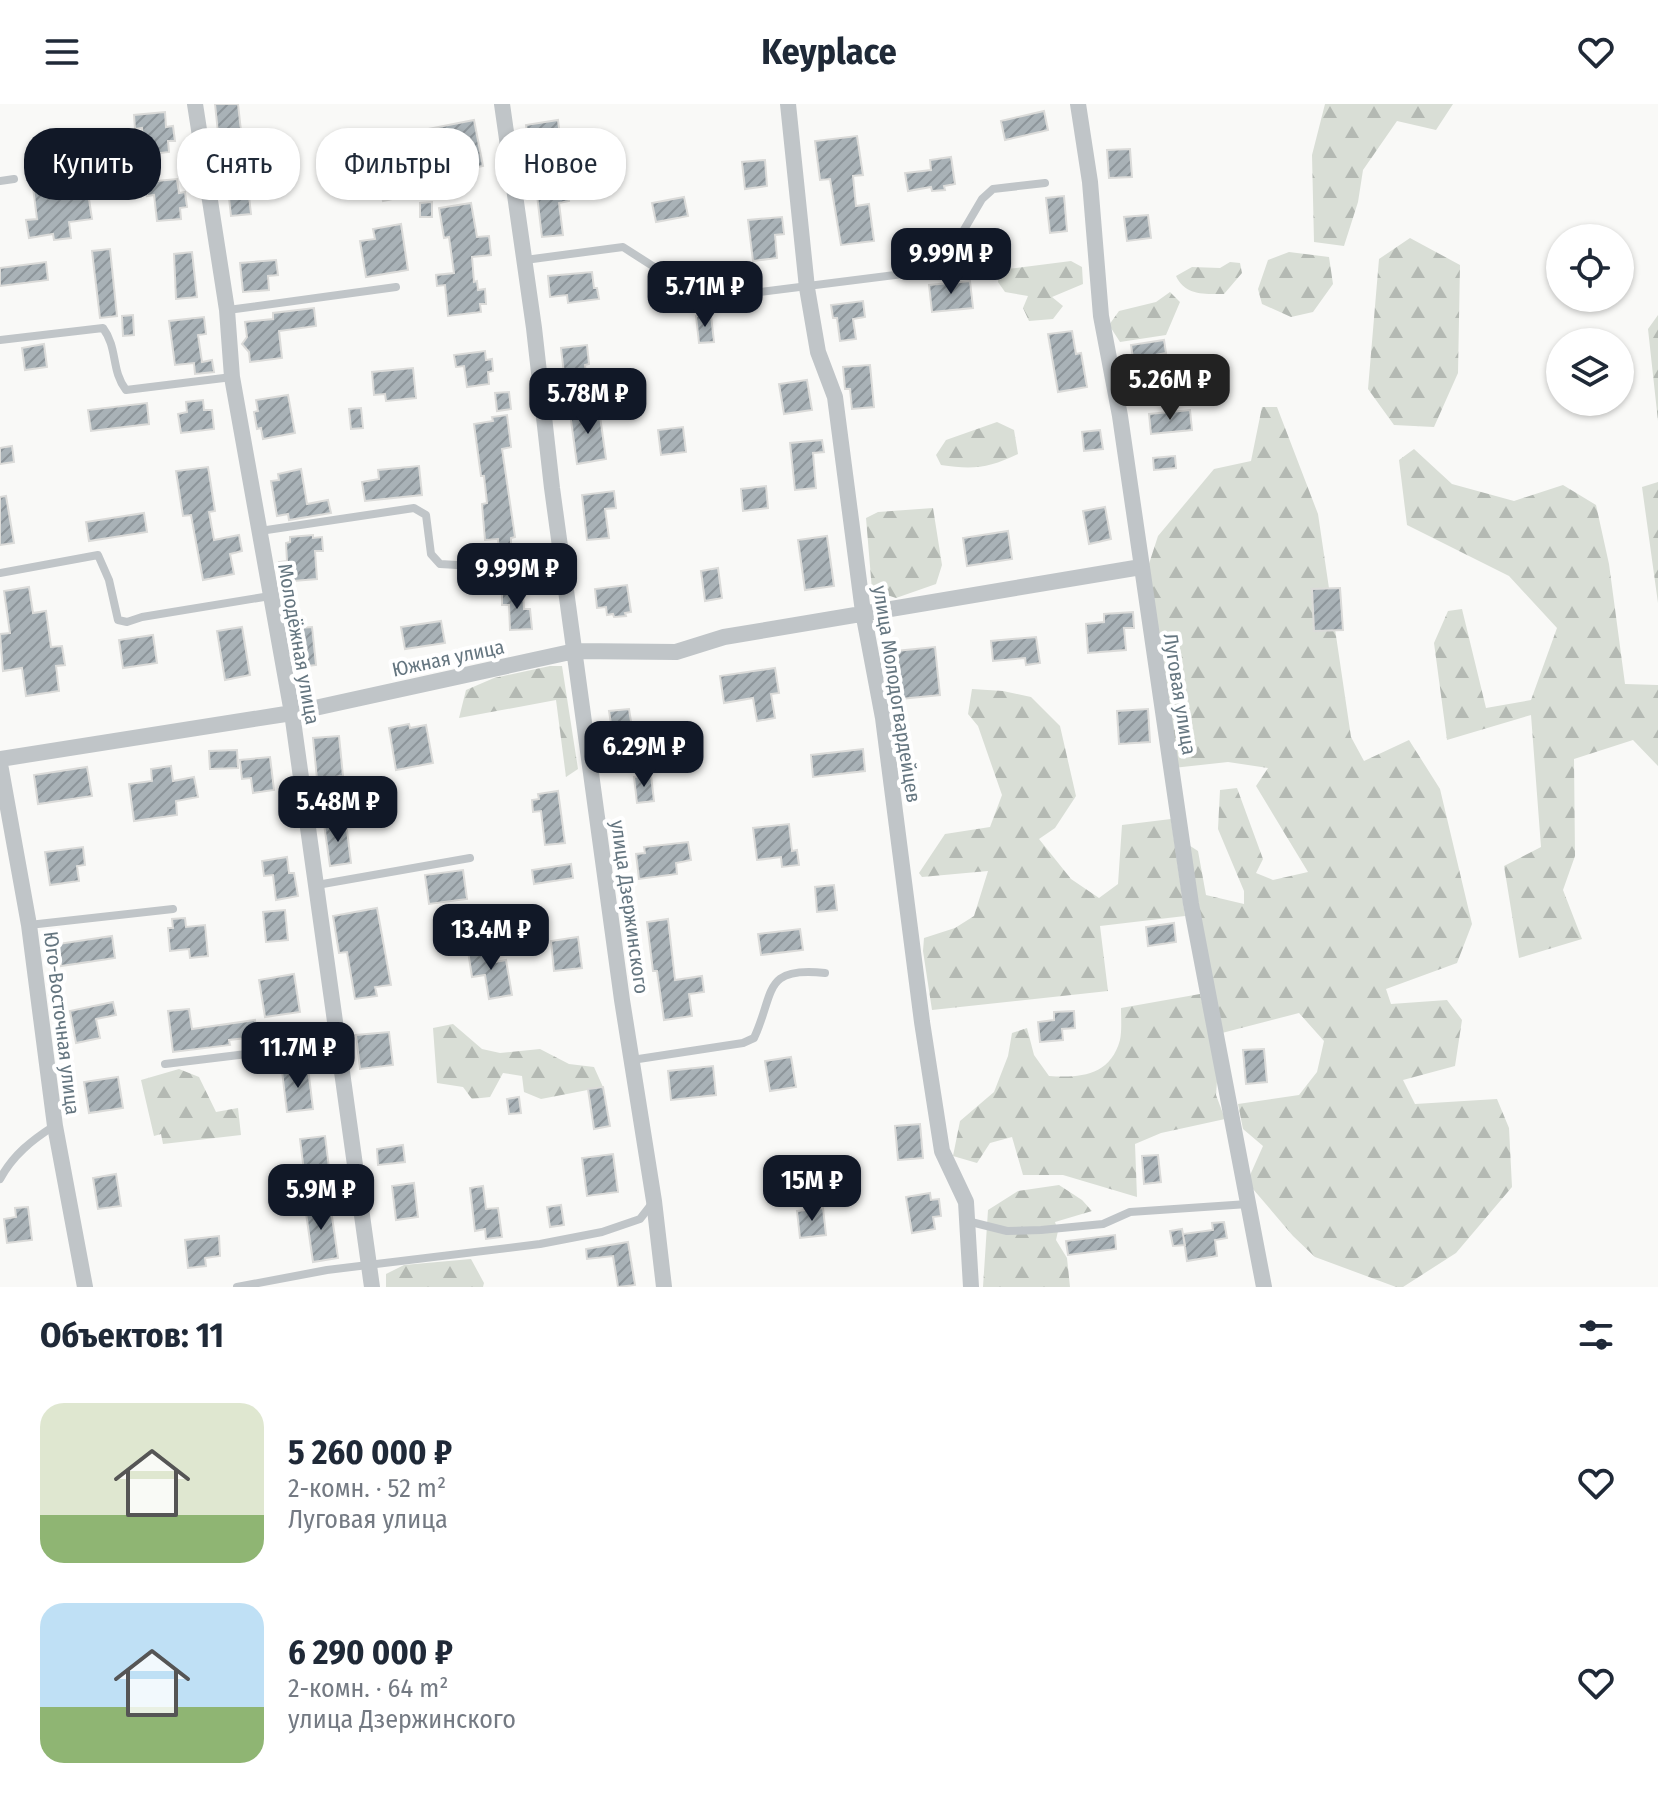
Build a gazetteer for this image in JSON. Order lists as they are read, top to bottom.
{
  "streets": {
    "street": [
      "Молодёжная улица",
      "Южная улица",
      "улица Молодогвардейцев",
      "Луговая улица",
      "улица Дзержинского",
      "Юго-Восточная улица"
    ]
  },
  "crossings": [
    ["Молодёжная улица", "Южная улица"],
    ["Южная улица", "улица Молодогвардейцев"],
    ["Южная улица", "Луговая улица"],
    ["Южная улица", "улица Дзержинского"],
    ["Южная улица", "Юго-Восточная улица"]
  ],
  "page": {
    "header": "Keyplace",
    "chip": [
      "Купить",
      "Снять",
      "Фильтры",
      "Новое"
    ],
    "price": [
      "9.99M ₽",
      "5.71M ₽",
      "5.26M ₽",
      "5.78M ₽",
      "9.99M ₽",
      "6.29M ₽",
      "5.48M ₽",
      "13.4M ₽",
      "11.7M ₽",
      "15M ₽",
      "5.9M ₽"
    ],
    "heading": "Объектов: 11",
    "list": [
      {
        "name": "5 260 000 ₽",
        "note": "2-комн. · 52 m² · Луговая улица"
      },
      {
        "name": "6 290 000 ₽",
        "note": "2-комн. · 64 m² · улица Дзержинского"
      }
    ]
  }
}
